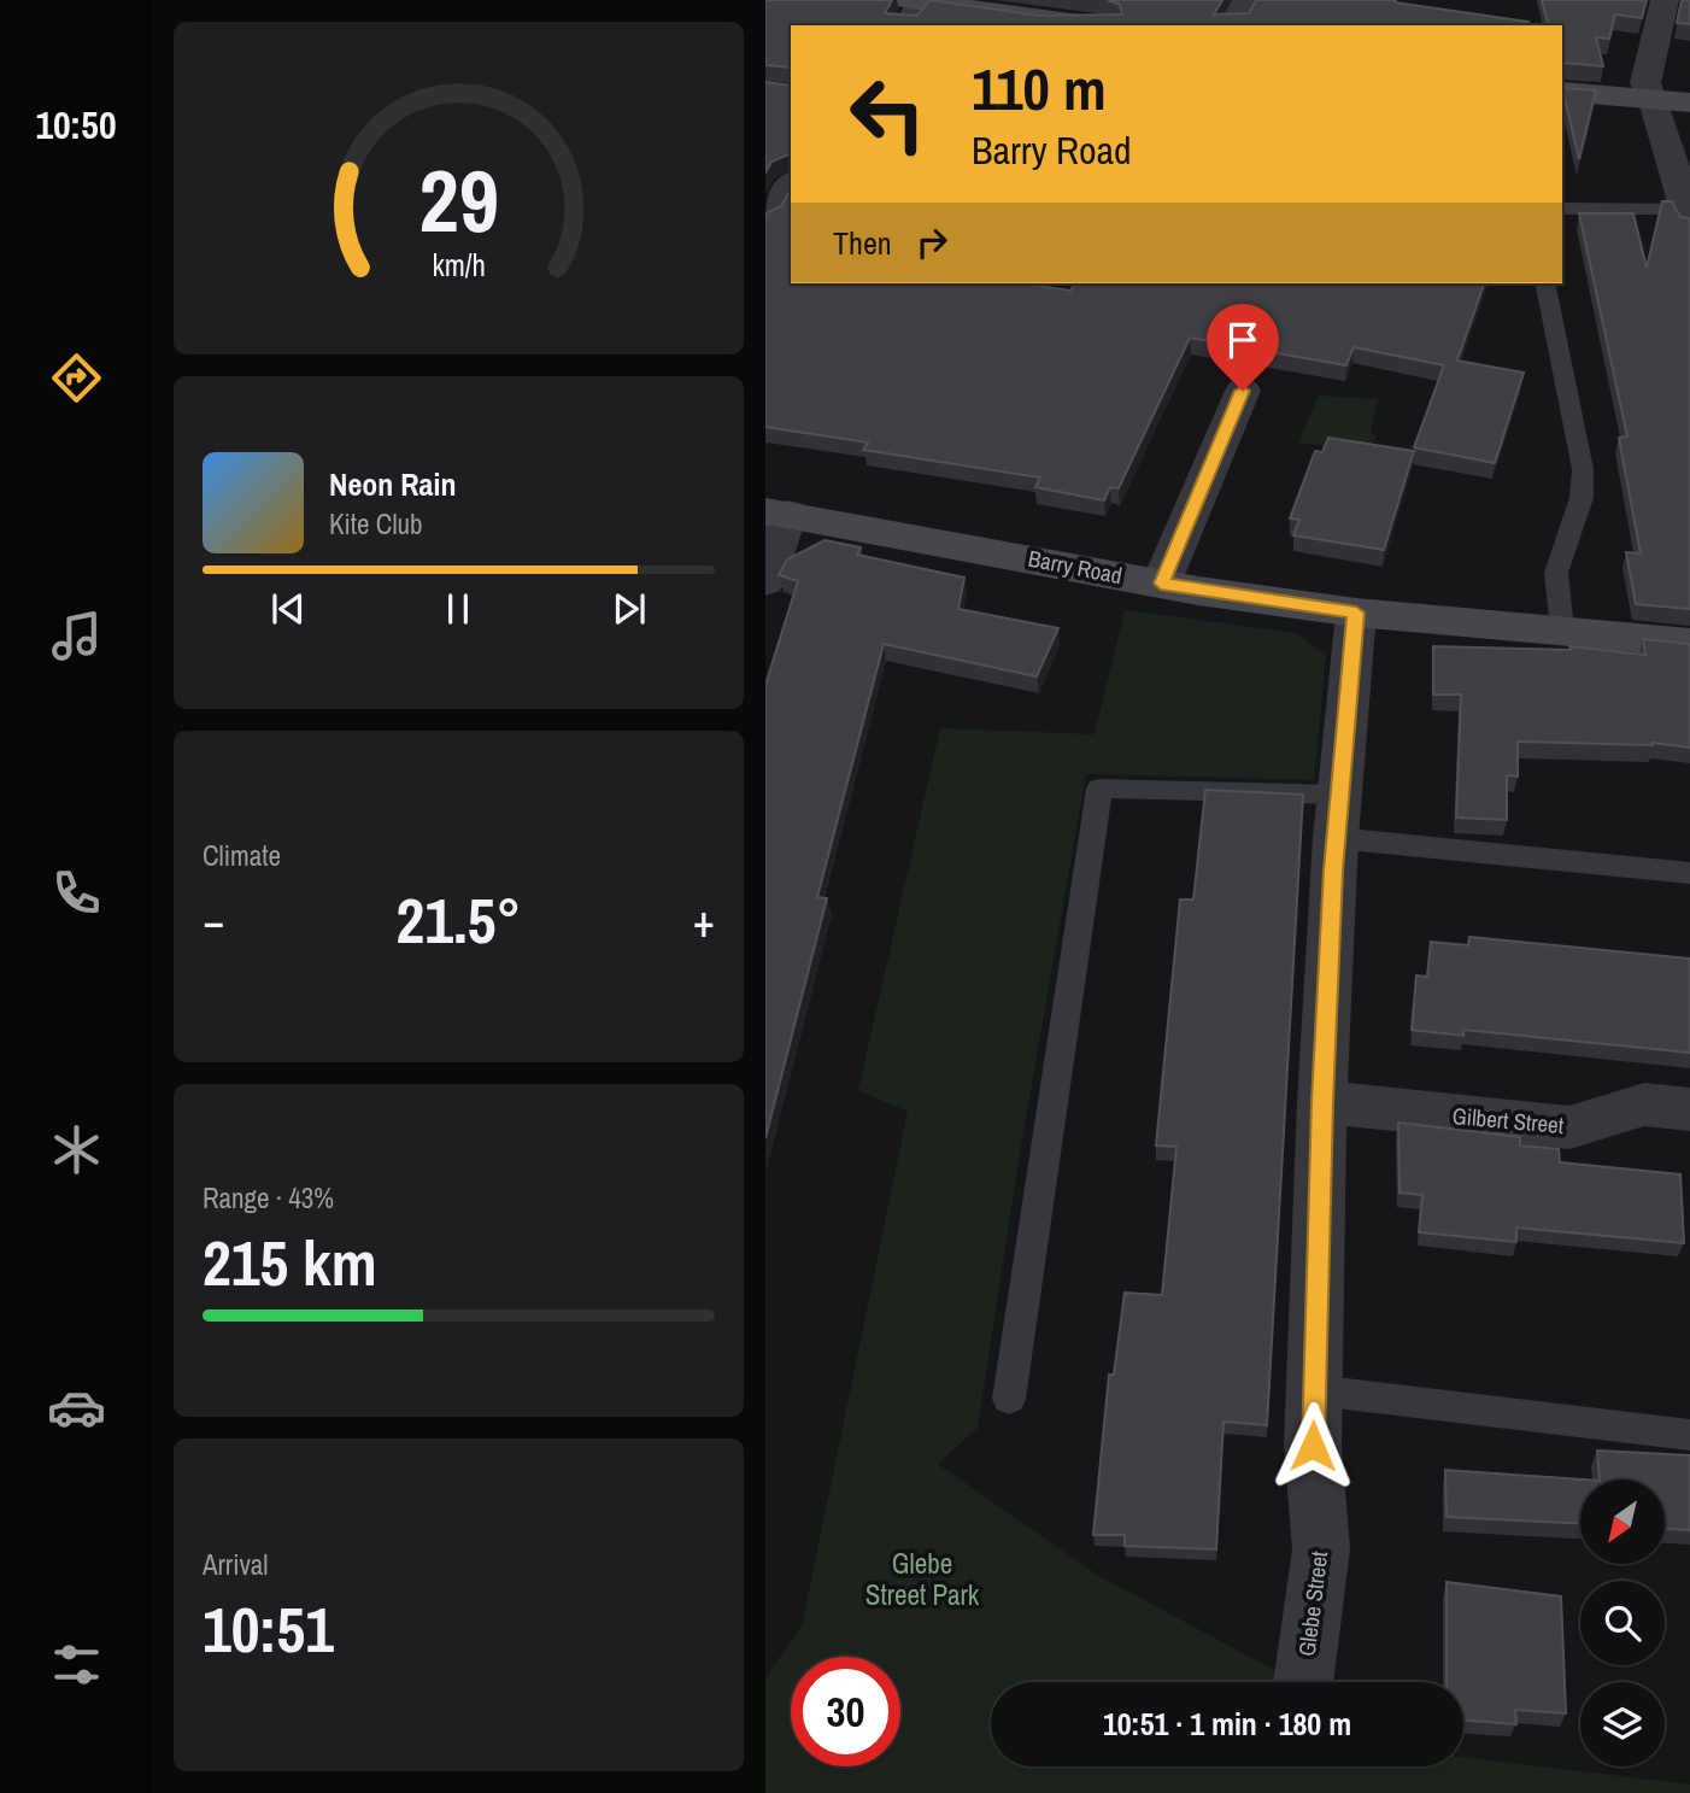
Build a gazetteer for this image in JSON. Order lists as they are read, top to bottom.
{
  "streets": {
    "street": ["Barry Road", "Gilbert Street", "Glebe Street"]
  },
  "crossings": [
    ["Barry Road", "Glebe Street"],
    ["Gilbert Street", "Glebe Street"]
  ],
  "parks": ["Glebe Street Park"],
  "north": "bottom left",
  "page": {
    "tabs": "10:50",
    "turn": ["110 m", "Barry Road"],
    "then": "Then",
    "song": ["Neon Rain", "Kite Club"],
    "tile": [
      "Climate",
      ["Range · 43%", "215 km"],
      ["Arrival", "10:51"]
    ],
    "heat": ["−", "21.5°", "+"],
    "limit": "30",
    "trip": "10:51 · 1 min · 180 m",
    "gauge": ["29", "km/h"]
  }
}
